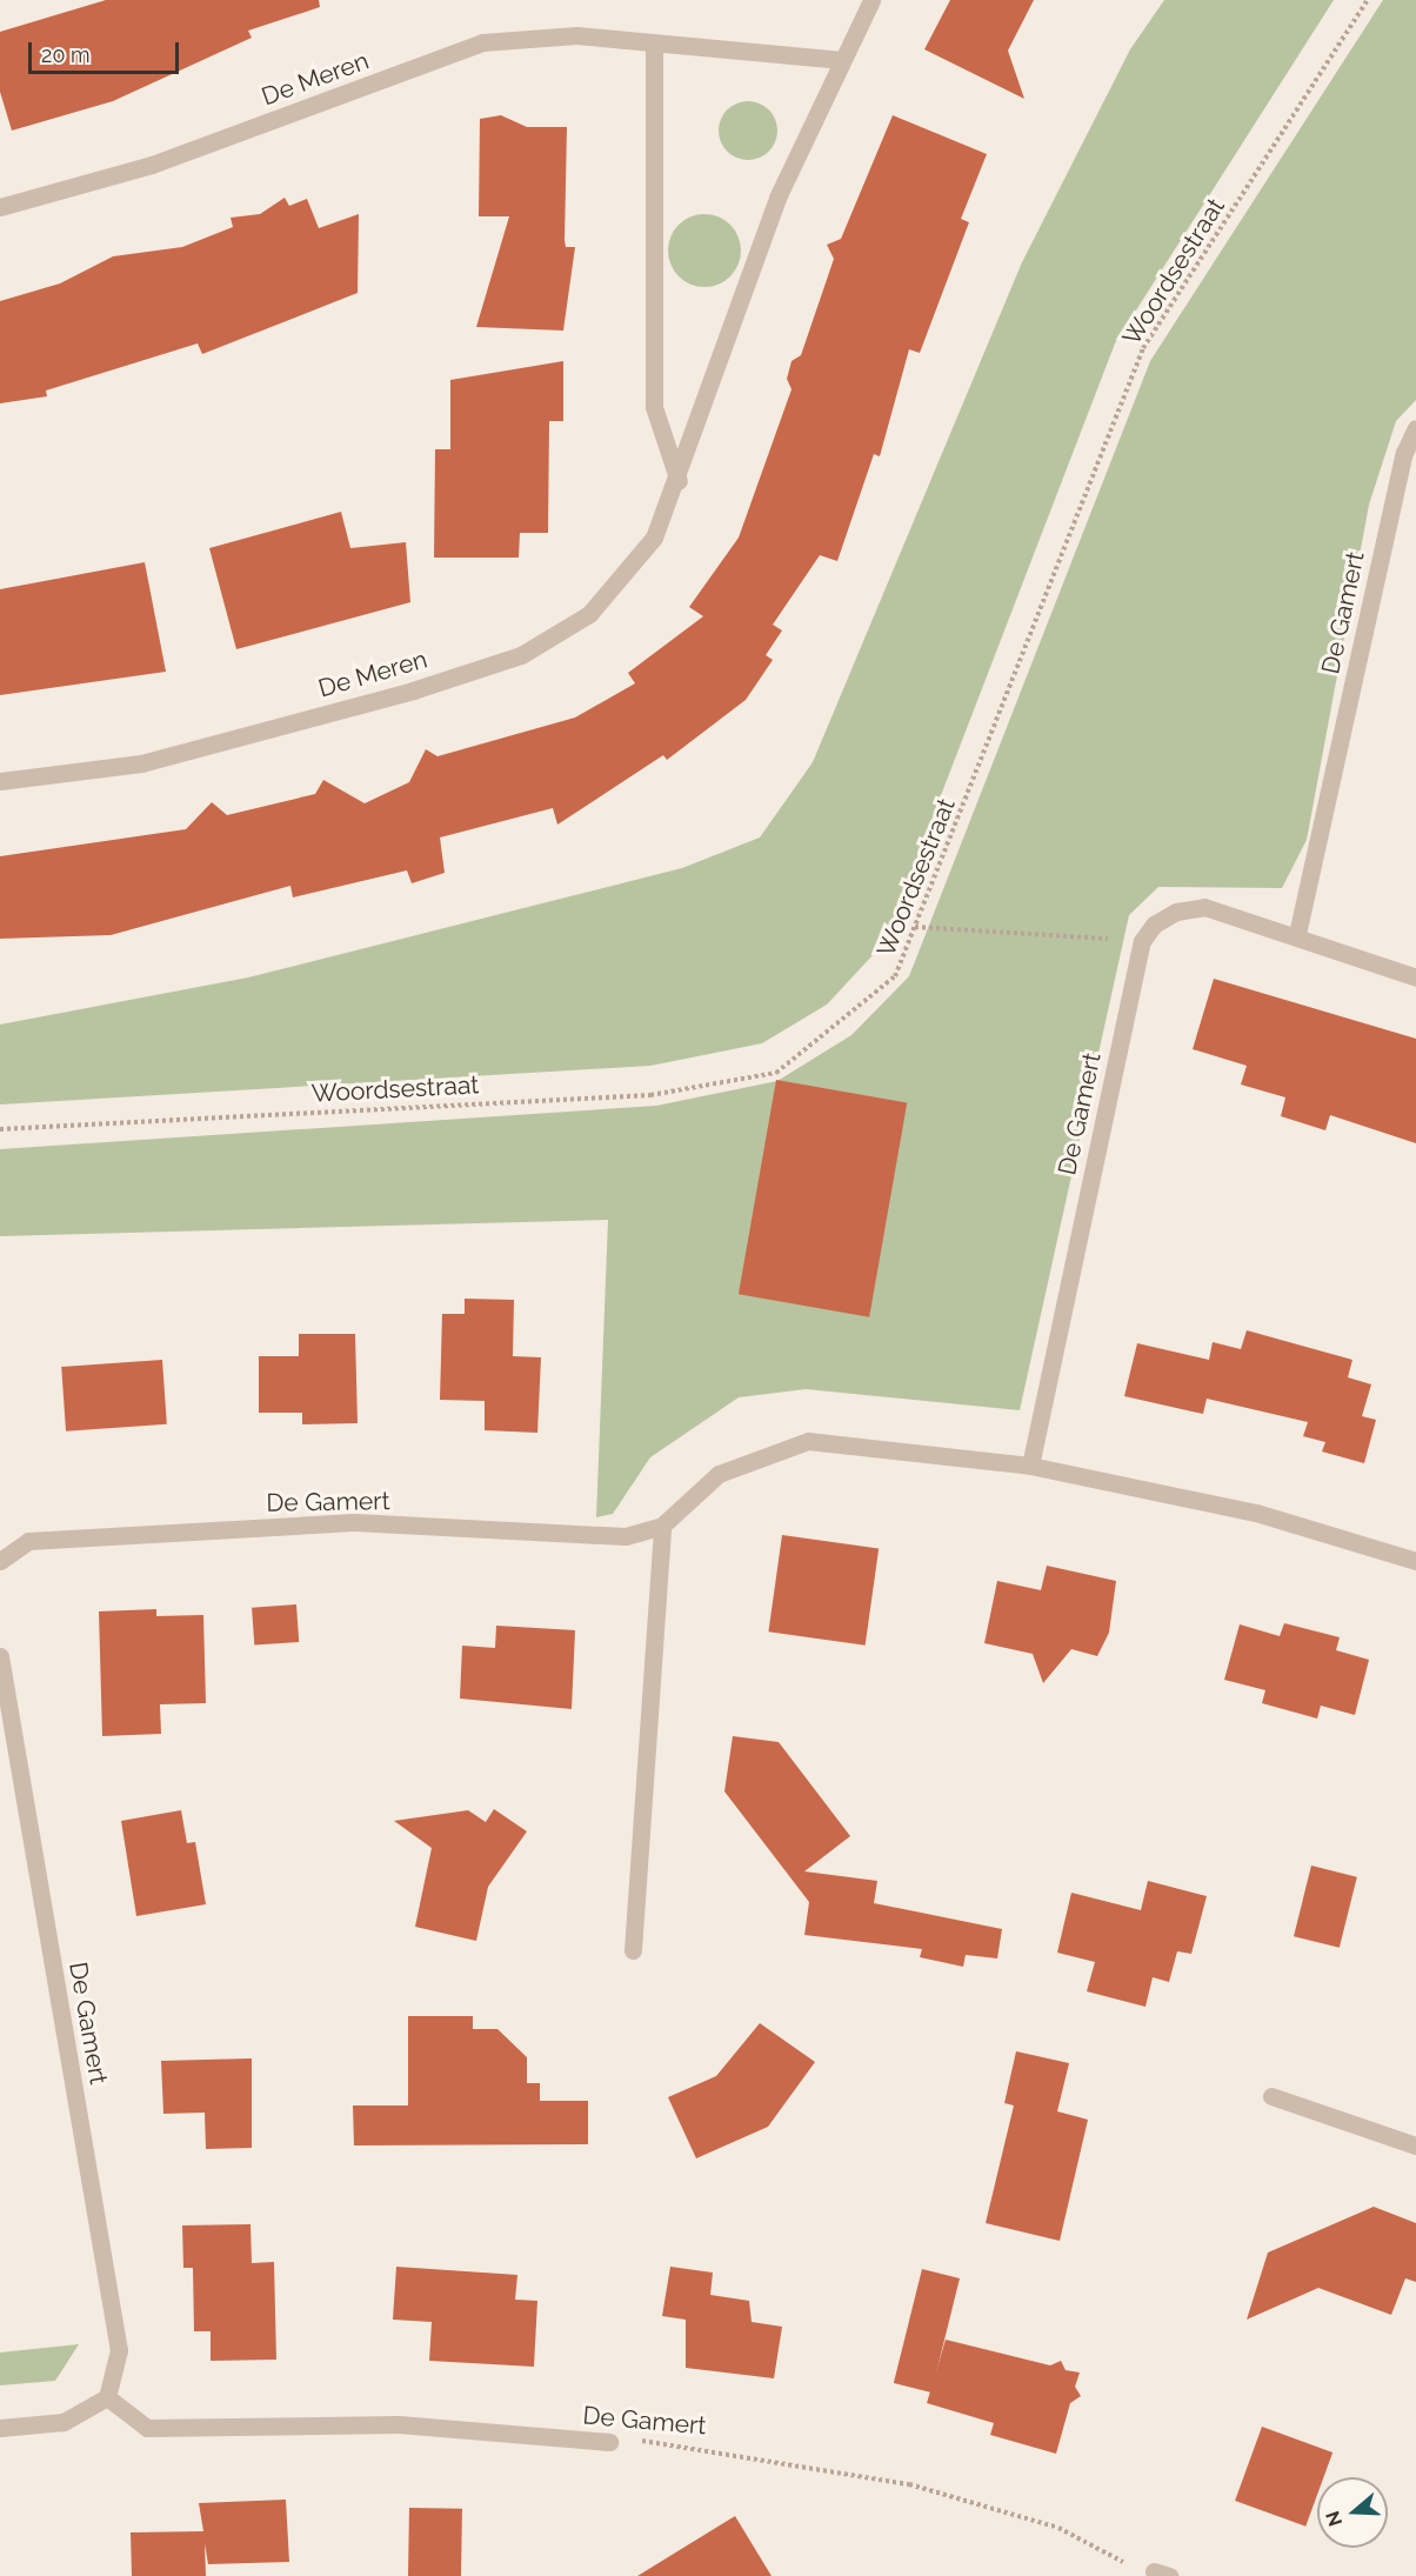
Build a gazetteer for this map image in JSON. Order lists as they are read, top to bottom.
{
  "streets": {
    "street": ["De Meren", "De Gamert"],
    "path": ["Woordsestraat"]
  },
  "scale_bar": "20 m",
  "north": "left"
}
